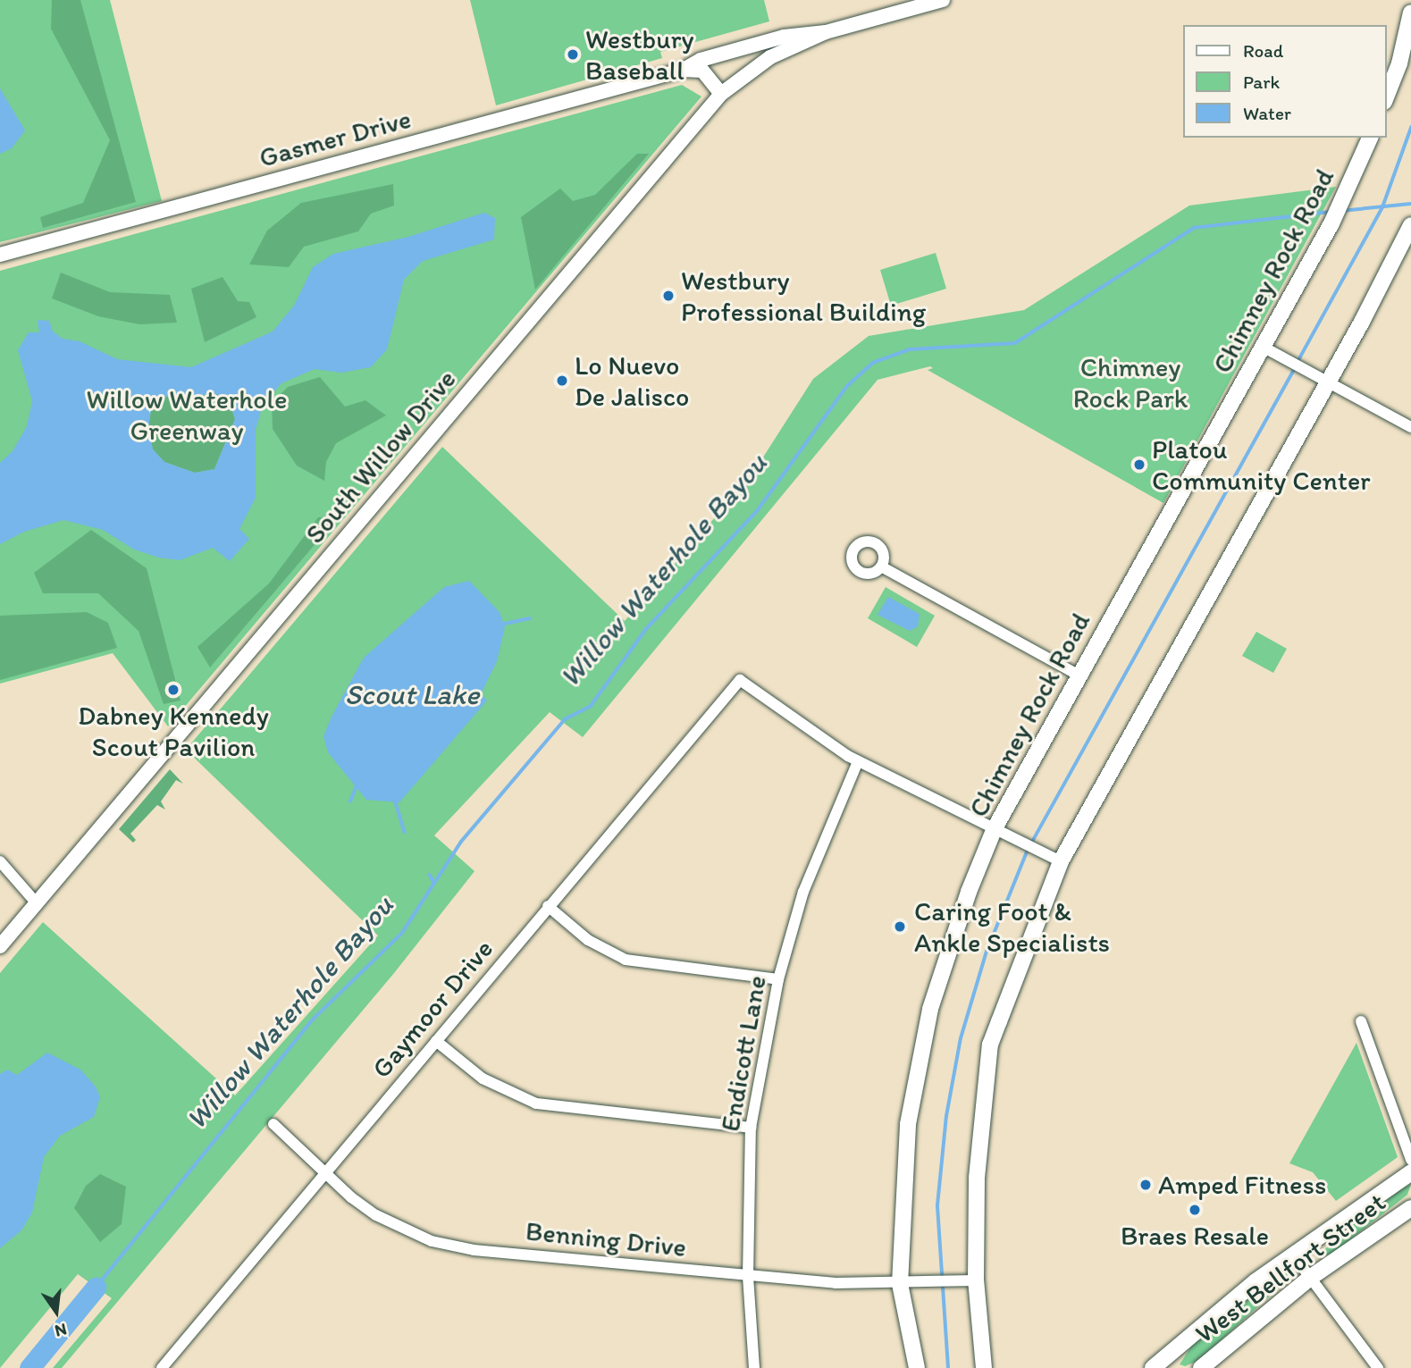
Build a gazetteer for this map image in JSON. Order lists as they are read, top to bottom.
{
  "streets": {
    "main road": ["Chimney Rock Road", "West Bellfort Street"],
    "street": [
      "Gasmer Drive",
      "South Willow Drive",
      "Gaymoor Drive",
      "Endicott Lane",
      "Benning Drive"
    ]
  },
  "crossings": [
    ["Gasmer Drive", "South Willow Drive"],
    ["Chimney Rock Road", "Benning Drive"],
    ["Gaymoor Drive", "Endicott Lane"],
    ["Gaymoor Drive", "Benning Drive"],
    ["Endicott Lane", "Benning Drive"]
  ],
  "water": ["Willow Waterhole Bayou", "Scout Lake"],
  "parks": ["Chimney Rock Park", "Willow Waterhole Greenway"],
  "places": [
    "Westbury Baseball",
    "Westbury Professional Building",
    "Lo Nuevo De Jalisco",
    "Platou Community Center",
    "Dabney Kennedy Scout Pavilion",
    "Caring Foot & Ankle Specialists",
    "Amped Fitness",
    "Braes Resale"
  ],
  "legend": ["Road", "Park", "Water"],
  "north": "bottom"
}
